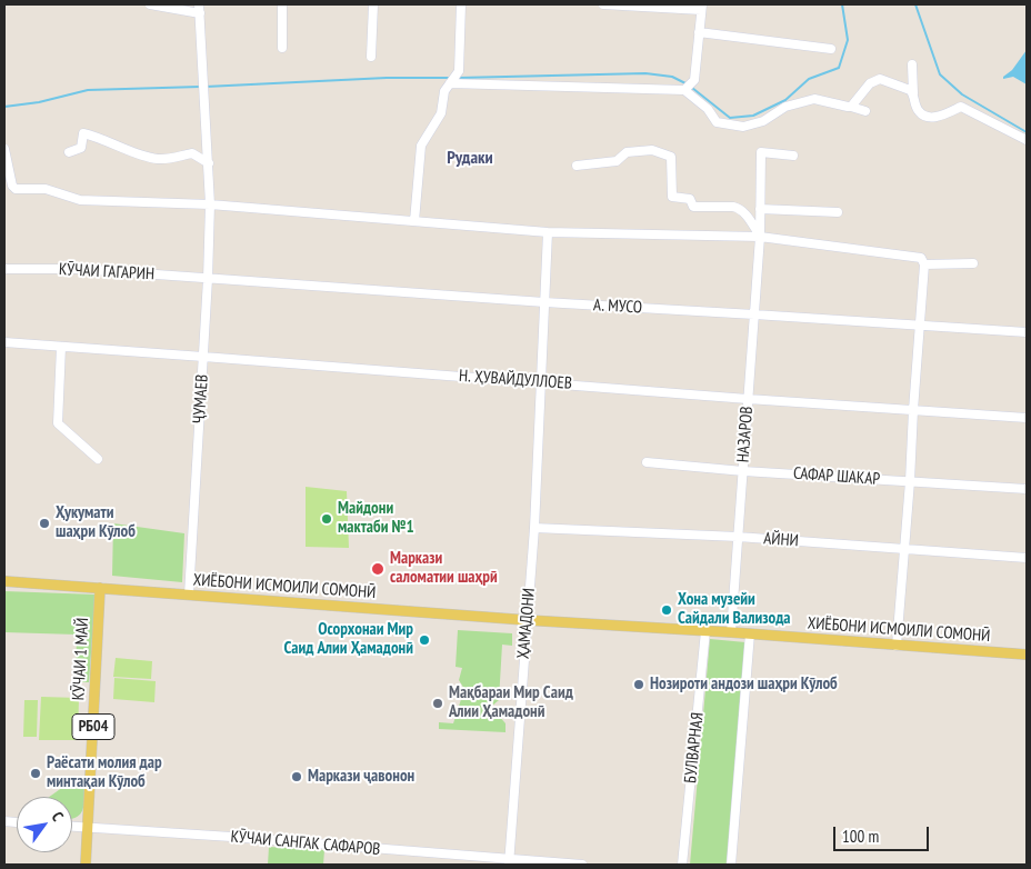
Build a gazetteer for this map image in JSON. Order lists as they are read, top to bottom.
{
  "streets": {
    "main road": ["ХИЁБОНИ ИСМОИЛИ СОМОНӢ", "КӮЧАИ 1 МАЙ", "РБ04"],
    "street": [
      "КӮЧАИ ГАГАРИН",
      "А. МУСО",
      "Н. ҲУВАЙДУЛЛОЕВ",
      "ҶУМАЕВ",
      "НАЗАРОВ",
      "САФАР ШАКАР",
      "АЙНИ",
      "ҲАМАДОНИ",
      "БУЛВАРНАЯ",
      "КӮЧАИ САНГАК САФАРОВ"
    ]
  },
  "crossings": [
    ["КӮЧАИ ГАГАРИН", "А. МУСО"],
    ["КӮЧАИ ГАГАРИН", "ҶУМАЕВ"],
    ["А. МУСО", "ҶУМАЕВ"],
    ["А. МУСО", "НАЗАРОВ"],
    ["А. МУСО", "ҲАМАДОНИ"],
    ["Н. ҲУВАЙДУЛЛОЕВ", "ҶУМАЕВ"],
    ["Н. ҲУВАЙДУЛЛОЕВ", "НАЗАРОВ"],
    ["Н. ҲУВАЙДУЛЛОЕВ", "ҲАМАДОНИ"],
    ["ҶУМАЕВ", "ХИЁБОНИ ИСМОИЛИ СОМОНӢ"],
    ["НАЗАРОВ", "САФАР ШАКАР"],
    ["НАЗАРОВ", "АЙНИ"],
    ["НАЗАРОВ", "ХИЁБОНИ ИСМОИЛИ СОМОНӢ"],
    ["АЙНИ", "ҲАМАДОНИ"],
    ["ХИЁБОНИ ИСМОИЛИ СОМОНӢ", "ҲАМАДОНИ"],
    ["ХИЁБОНИ ИСМОИЛИ СОМОНӢ", "КӮЧАИ 1 МАЙ"],
    ["ХИЁБОНИ ИСМОИЛИ СОМОНӢ", "БУЛВАРНАЯ"],
    ["ҲАМАДОНИ", "КӮЧАИ САНГАК САФАРОВ"],
    ["КӮЧАИ 1 МАЙ", "КӮЧАИ САНГАК САФАРОВ"]
  ],
  "districts": ["Рудаки"],
  "places": [
    "Майдони мактаби №1",
    "Ҳукумати шаҳри Кӯлоб",
    "Маркази саломатии шаҳрӣ",
    "Хона музейи Сайдали Вализода",
    "Осорхонаи Мир Саид Алии Ҳамадонӣ",
    "Нозироти андози шаҳри Кӯлоб",
    "Мақбараи Мир Саид Алии Ҳамадонӣ",
    "Раёсати молия дар минтақаи Кӯлоб",
    "Маркази ҷавонон"
  ],
  "scale_bar": "100 m",
  "north": "top right"
}
